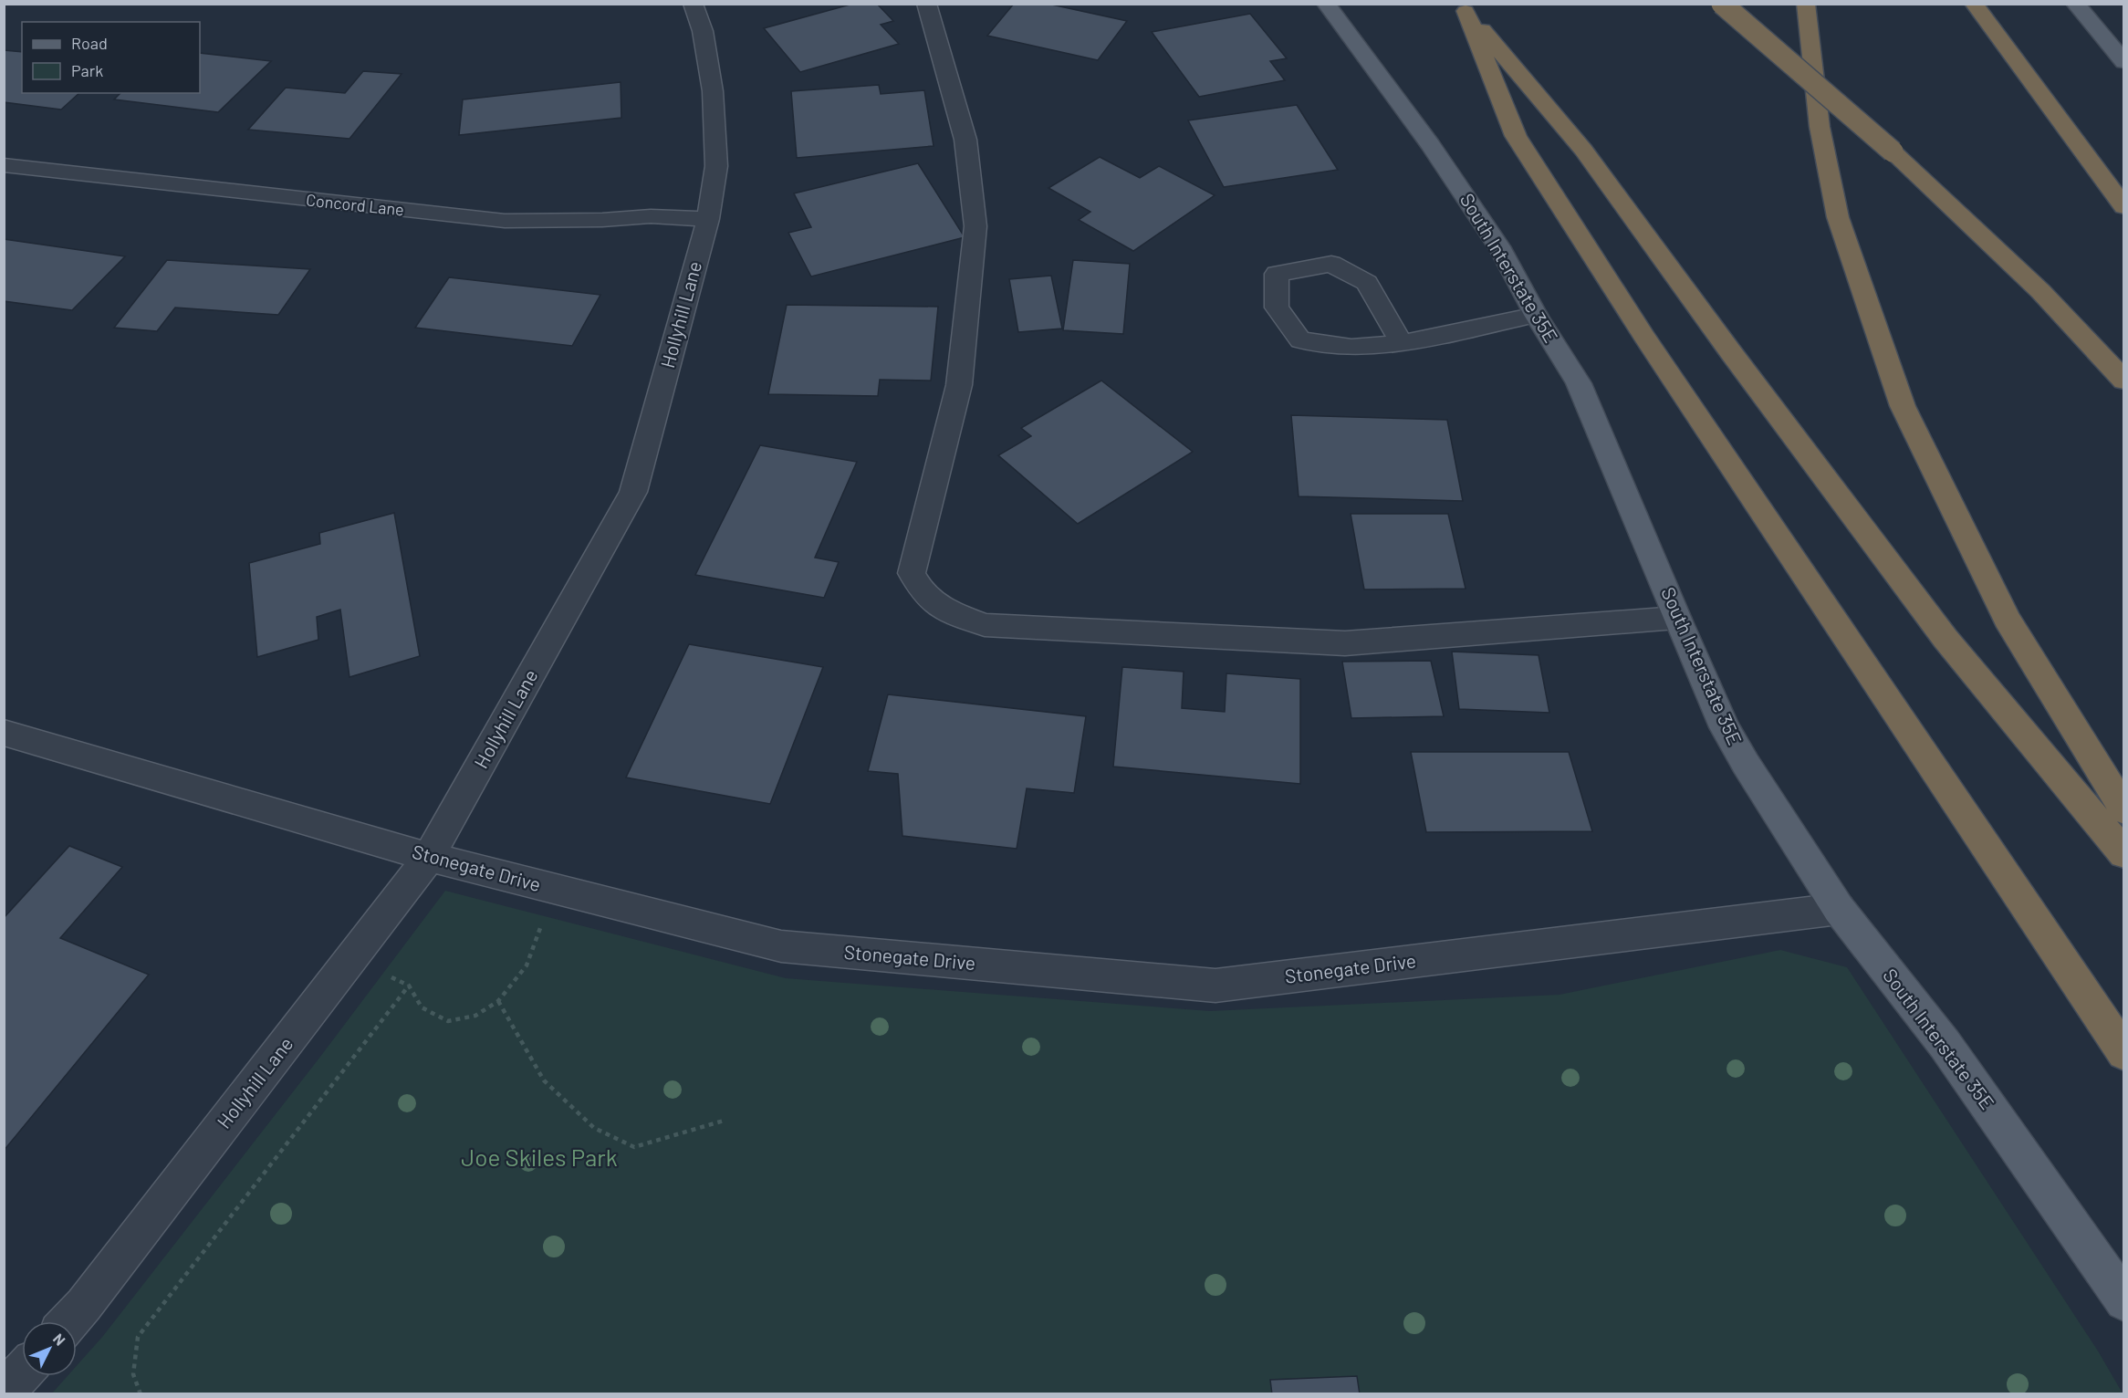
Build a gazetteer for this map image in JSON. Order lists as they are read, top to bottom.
{
  "streets": {
    "main road": ["South Interstate 35E"],
    "street": ["Concord Lane", "Hollyhill Lane", "Stonegate Drive"]
  },
  "crossings": [
    ["Concord Lane", "Hollyhill Lane"],
    ["South Interstate 35E", "Stonegate Drive"],
    ["Hollyhill Lane", "Stonegate Drive"]
  ],
  "parks": ["Joe Skiles Park"],
  "legend": ["Road", "Park"],
  "north": "top right"
}
